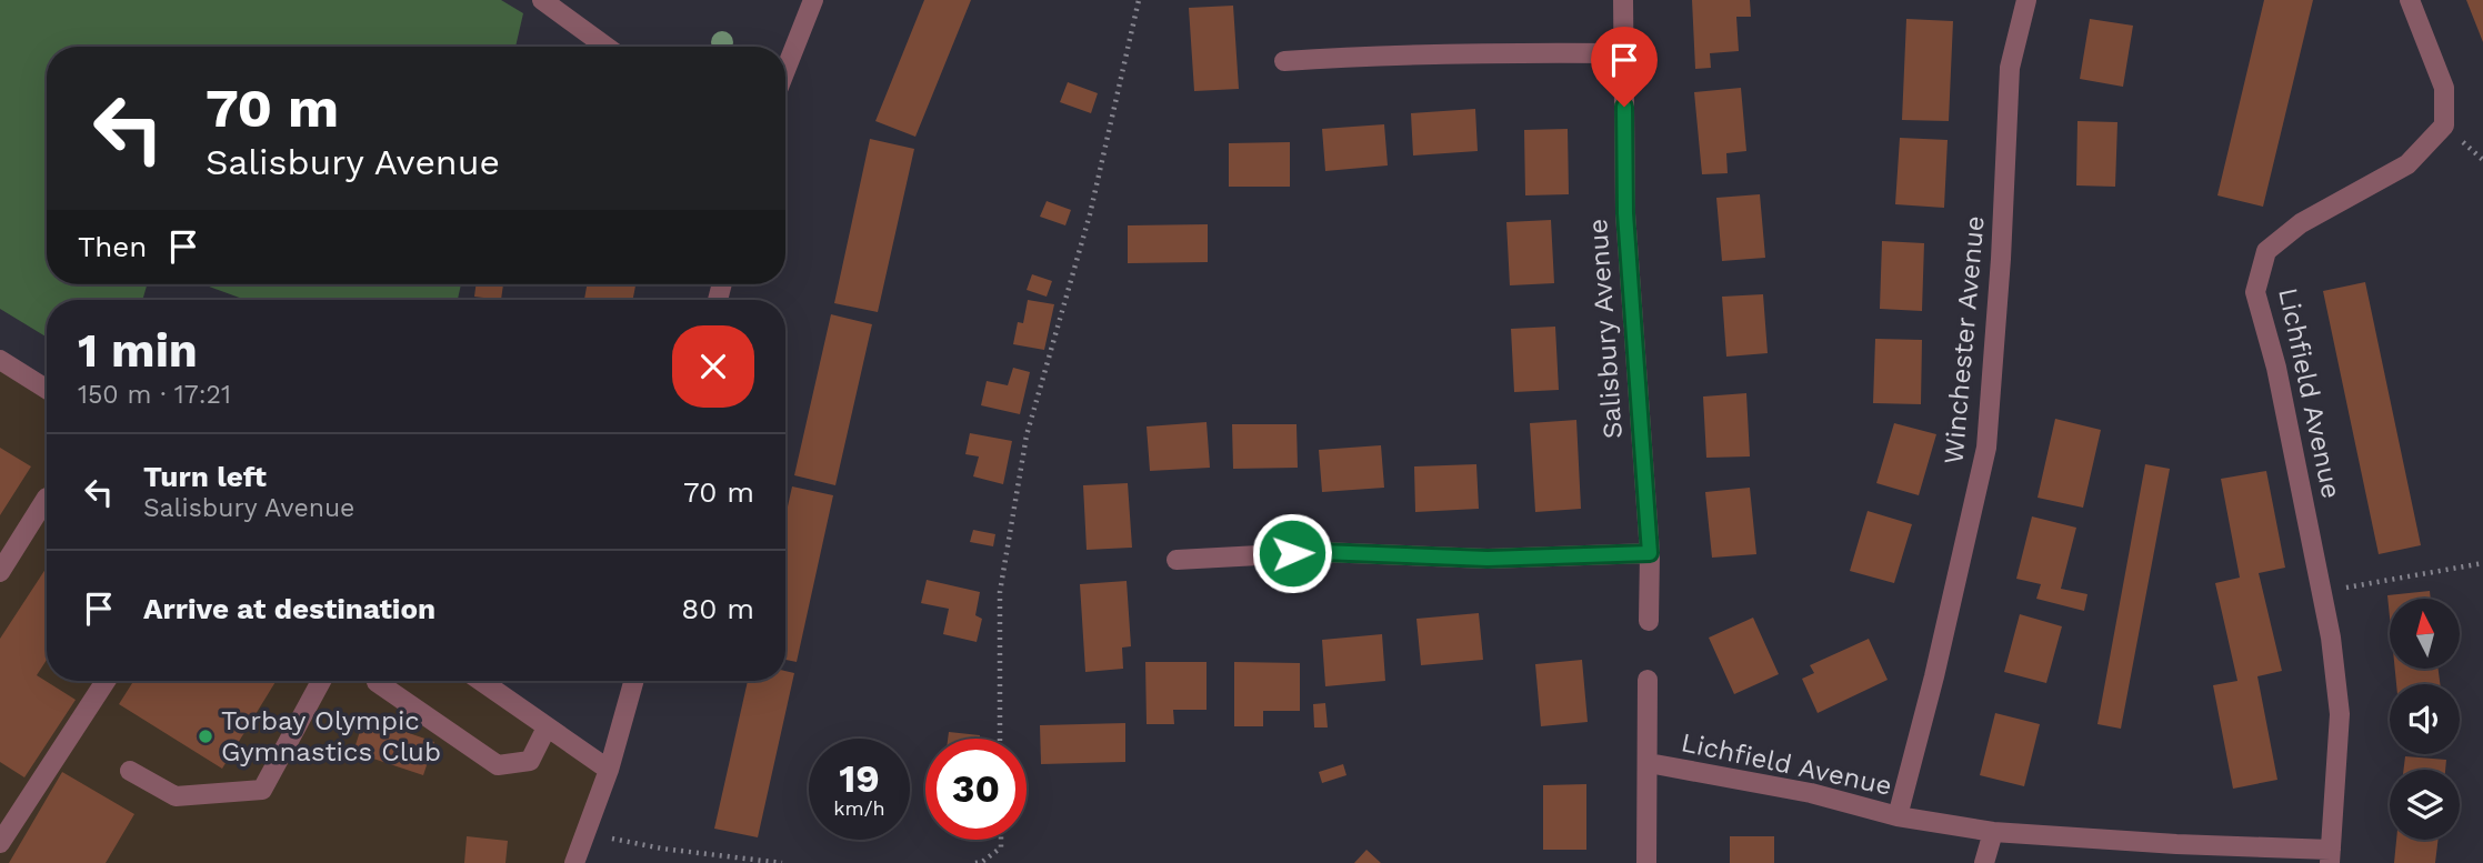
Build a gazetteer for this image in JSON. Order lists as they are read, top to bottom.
{
  "streets": {
    "street": ["Salisbury Avenue", "Winchester Avenue", "Lichfield Avenue"]
  },
  "crossings": [
    ["Winchester Avenue", "Lichfield Avenue"]
  ],
  "places": ["Torbay Olympic Gymnastics Club"],
  "north": "top",
  "page": {
    "turn": ["70 m", "Salisbury Avenue"],
    "then": "Then",
    "heading": ["1 min", "150 m · 17:21"],
    "list": [
      {
        "name": "Turn left",
        "note": "Salisbury Avenue",
        "value": "70 m"
      },
      {
        "name": "Arrive at destination",
        "value": "80 m"
      }
    ],
    "speed": "19 km/h",
    "limit": "30"
  }
}
